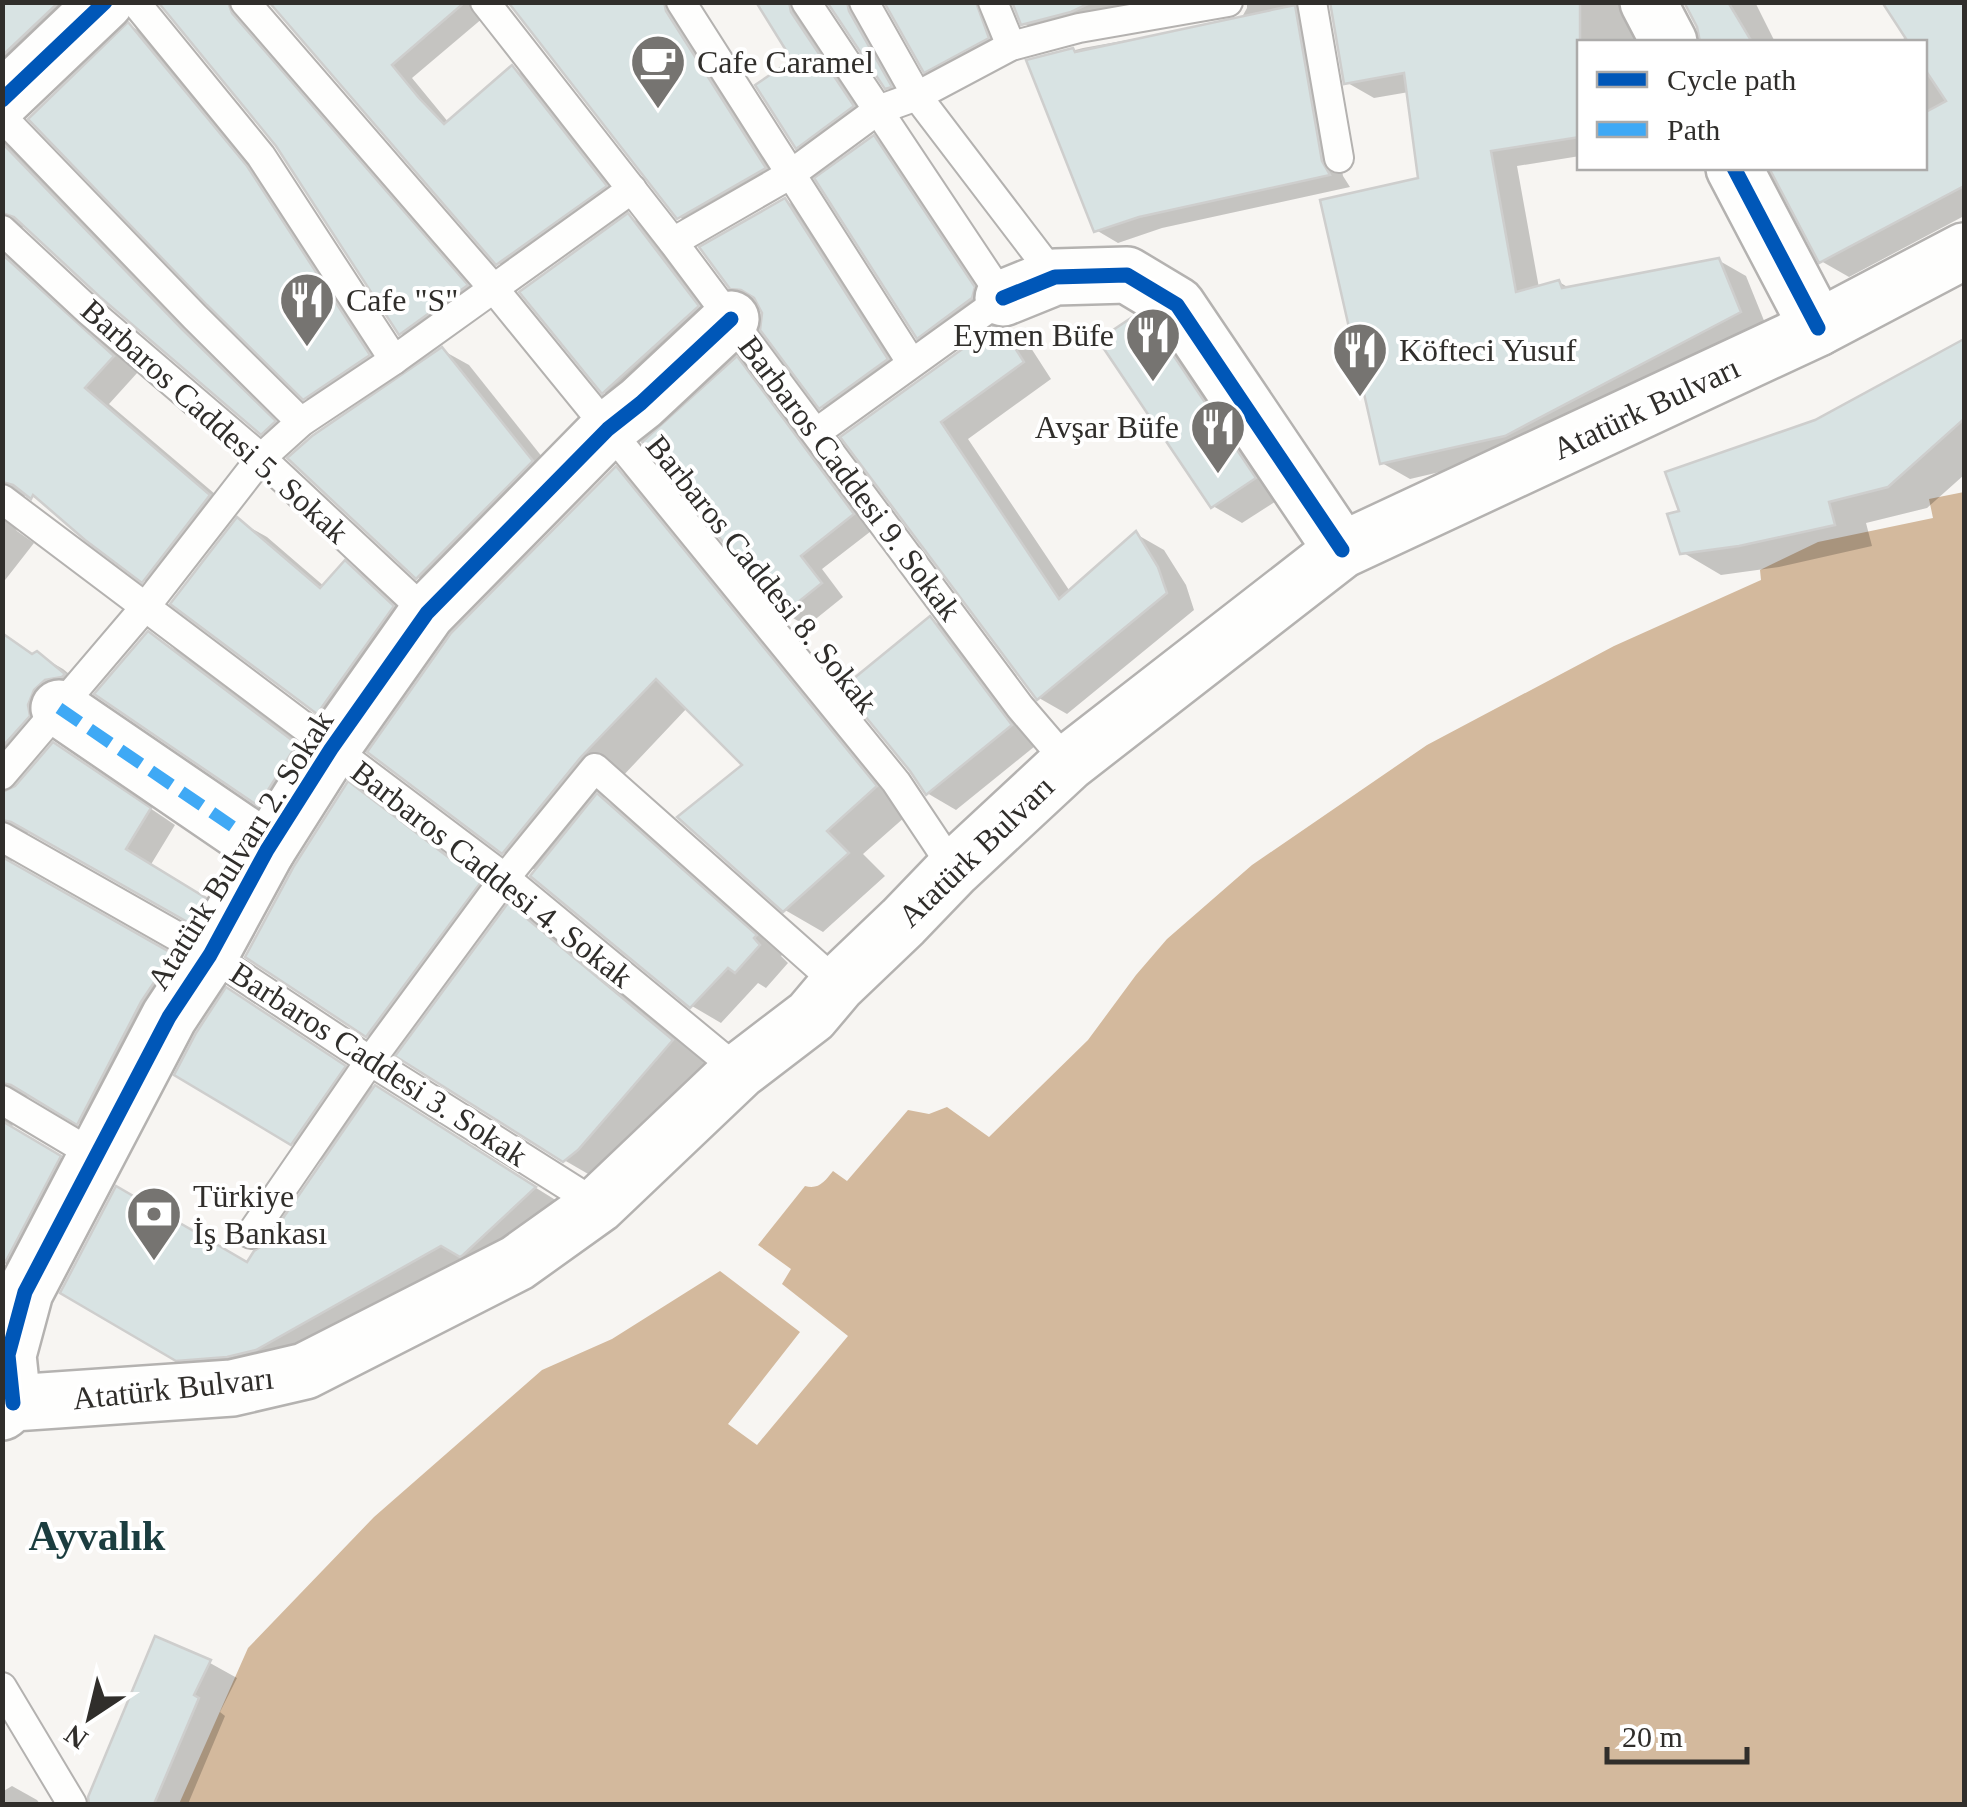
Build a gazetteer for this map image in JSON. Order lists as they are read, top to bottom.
{
  "streets": {
    "street": ["Atatürk Bulvarı", "Atatürk Bulvarı 2. Sokak"],
    "lane": [
      "Barbaros Caddesi 5. Sokak",
      "Barbaros Caddesi 9. Sokak",
      "Barbaros Caddesi 8. Sokak",
      "Barbaros Caddesi 4. Sokak",
      "Barbaros Caddesi 3. Sokak"
    ]
  },
  "crossings": [
    ["Atatürk Bulvarı", "Barbaros Caddesi 9. Sokak"],
    ["Atatürk Bulvarı", "Barbaros Caddesi 8. Sokak"],
    ["Atatürk Bulvarı", "Atatürk Bulvarı 2. Sokak"],
    ["Atatürk Bulvarı", "Barbaros Caddesi 4. Sokak"],
    ["Atatürk Bulvarı", "Barbaros Caddesi 3. Sokak"],
    ["Barbaros Caddesi 5. Sokak", "Atatürk Bulvarı 2. Sokak"],
    ["Barbaros Caddesi 9. Sokak", "Atatürk Bulvarı 2. Sokak"],
    ["Barbaros Caddesi 8. Sokak", "Atatürk Bulvarı 2. Sokak"],
    ["Atatürk Bulvarı 2. Sokak", "Barbaros Caddesi 4. Sokak"],
    ["Atatürk Bulvarı 2. Sokak", "Barbaros Caddesi 3. Sokak"]
  ],
  "districts": ["Ayvalık"],
  "places": {
    "cafe": ["Cafe Caramel"],
    "restaurant": [
      "Cafe \"S\"",
      "Eymen Büfe",
      "Köfteci Yusuf",
      "Avşar Büfe"
    ],
    "bank": ["Türkiye İş Bankası"]
  },
  "legend": ["Cycle path", "Path"],
  "scale_bar": "20 m",
  "north": "bottom left"
}
